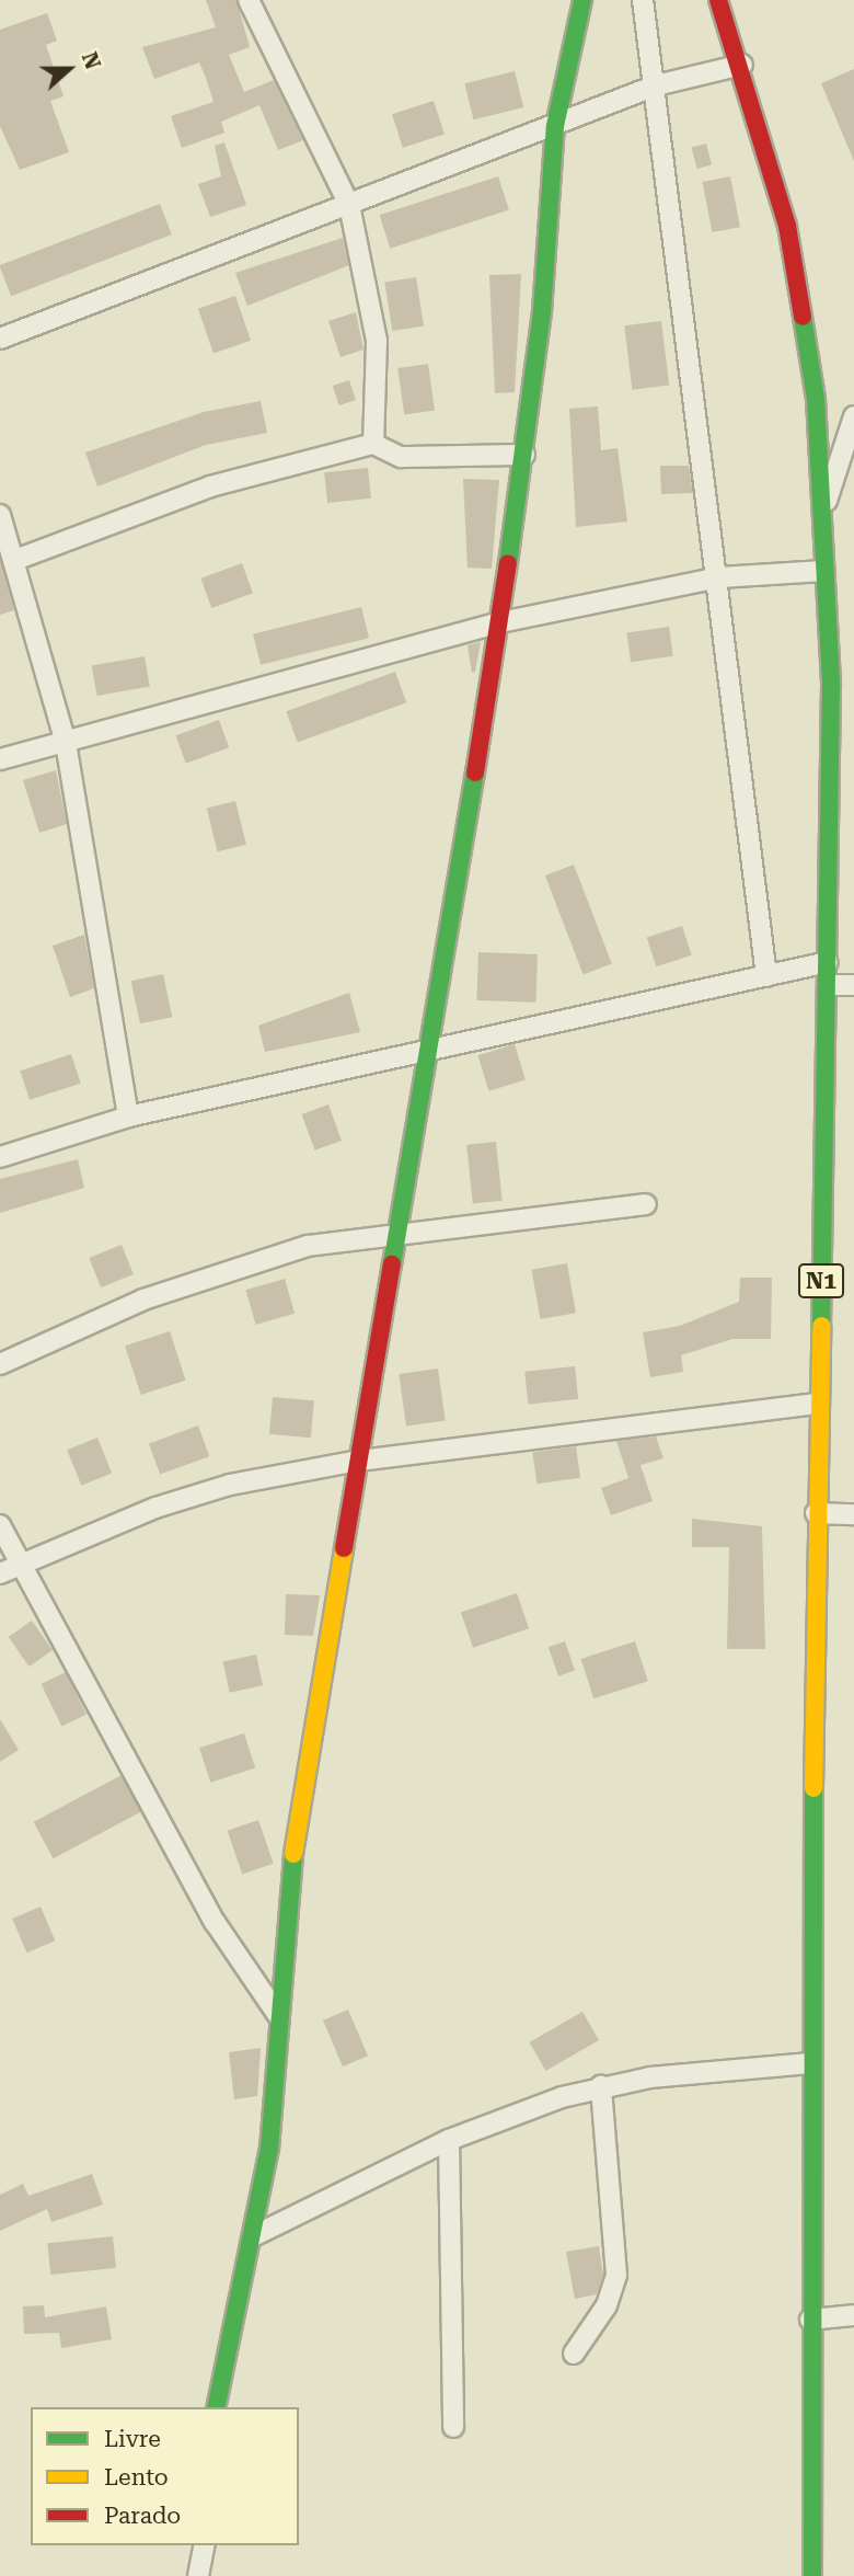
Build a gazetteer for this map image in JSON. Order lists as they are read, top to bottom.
{
  "streets": {
    "main road": ["N1"]
  },
  "legend": ["Livre", "Lento", "Parado"],
  "north": "right"
}
